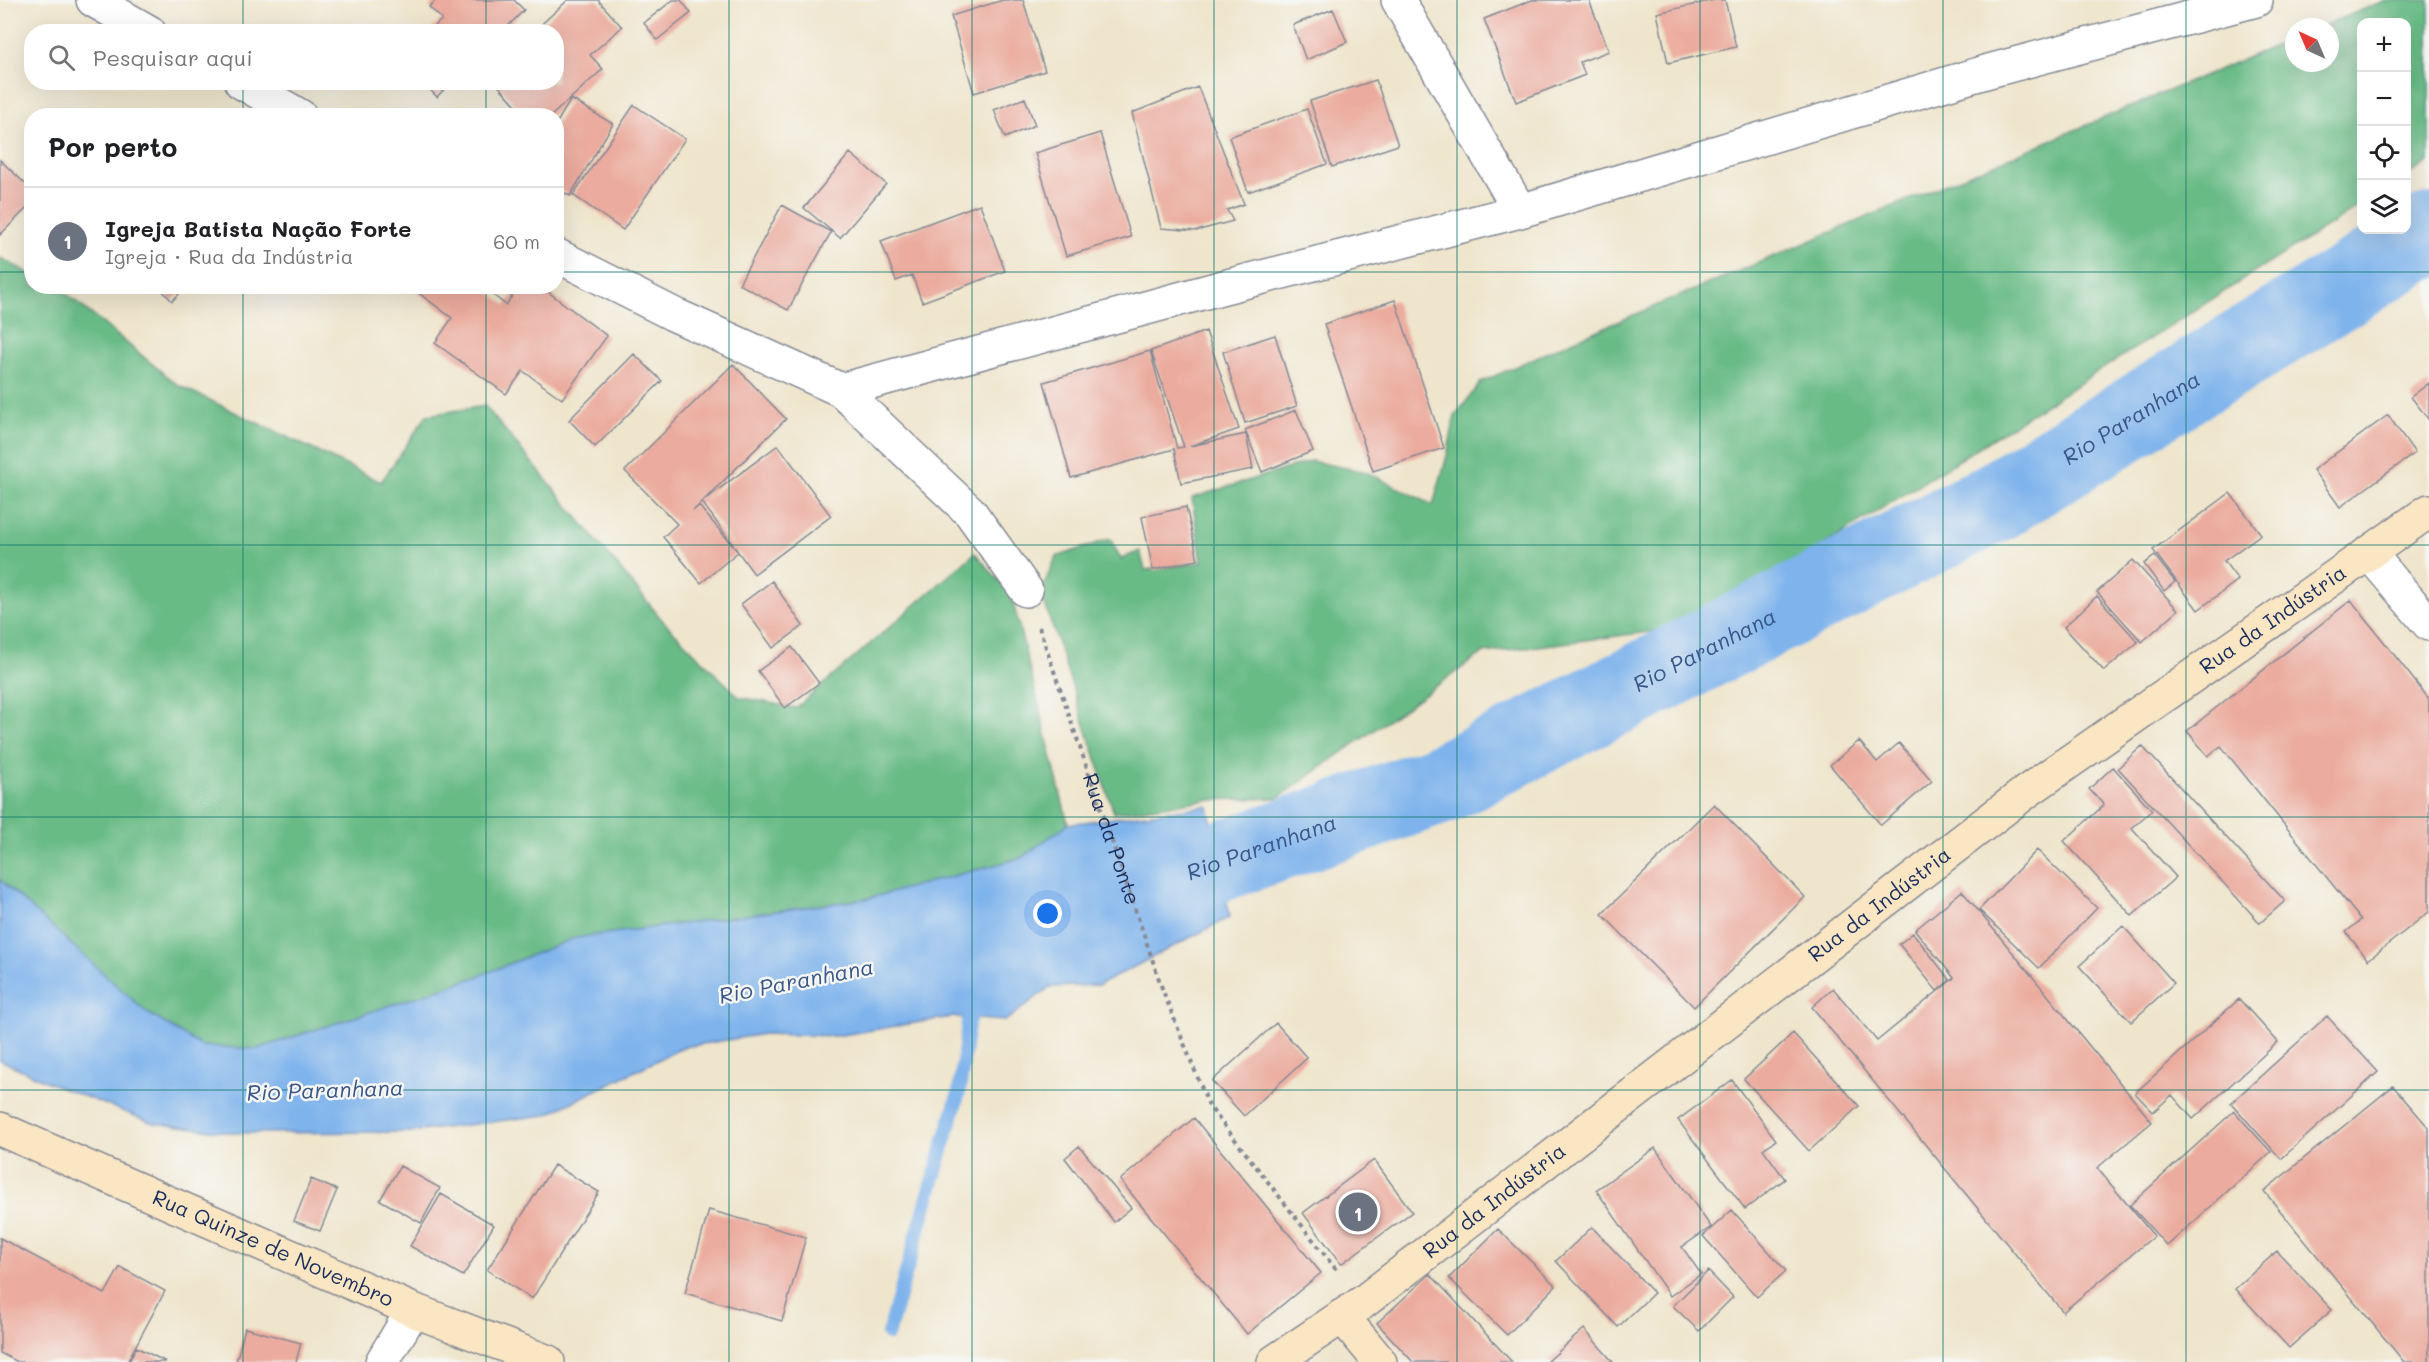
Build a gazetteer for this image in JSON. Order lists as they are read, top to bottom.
{
  "streets": {
    "main road": ["Rua da Indústria", "Rua Quinze de Novembro"],
    "path": ["Rua da Ponte"]
  },
  "crossings": [
    ["Rua da Indústria", "Rua da Ponte"]
  ],
  "water": ["Rio Paranhana"],
  "north": "top left",
  "page": {
    "map_buttons": ["+", "−"],
    "search": "Pesquisar aqui",
    "heading": "Por perto",
    "list": [
      {
        "mark": "1",
        "name": "Igreja Batista Nação Forte",
        "note": "Igreja · Rua da Indústria",
        "value": "60 m"
      }
    ],
    "pins": "1"
  }
}
